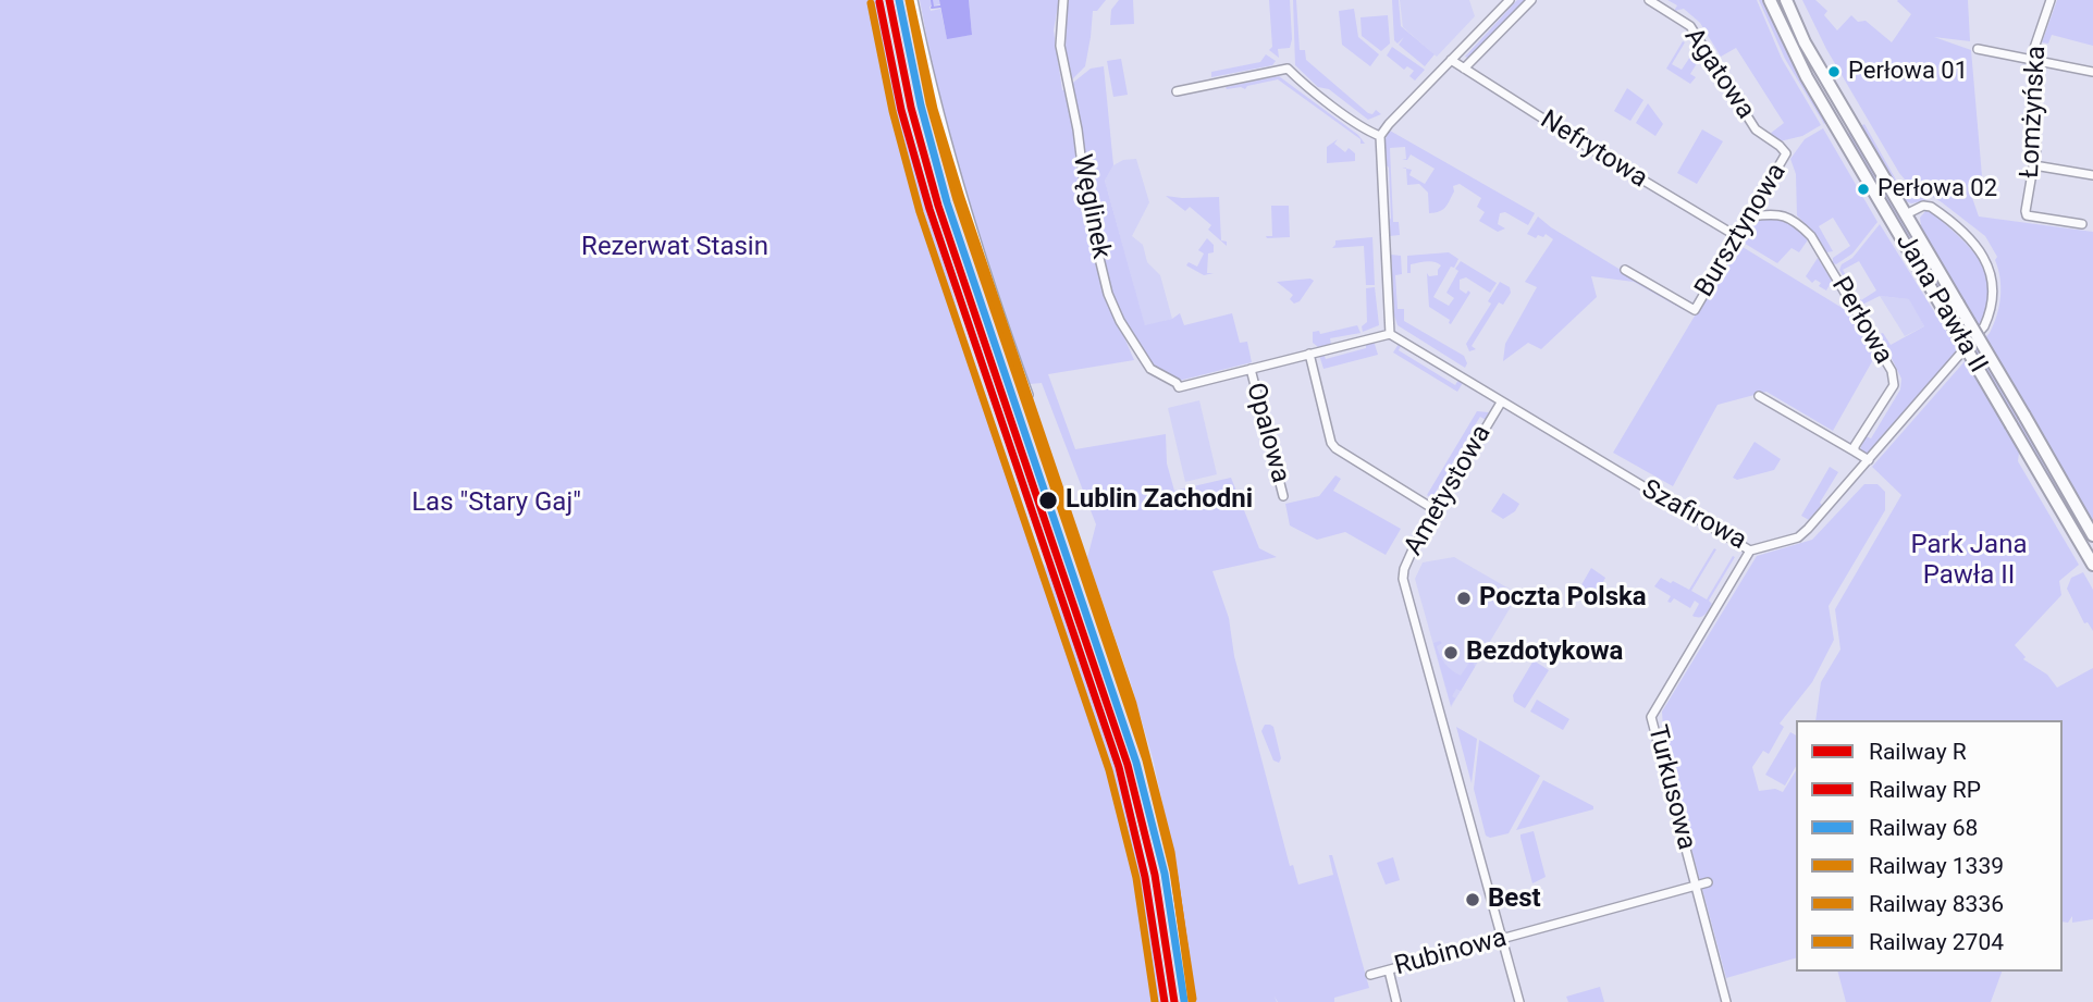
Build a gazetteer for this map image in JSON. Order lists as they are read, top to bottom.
{
  "streets": {
    "main road": ["Jana Pawła II"],
    "street": [
      "Agatowa",
      "Łomżyńska",
      "Nefrytowa",
      "Węglinek",
      "Bursztynowa",
      "Perłowa",
      "Opalowa",
      "Ametystowa",
      "Szafirowa",
      "Turkusowa",
      "Rubinowa"
    ]
  },
  "crossings": [
    ["Agatowa", "Bursztynowa"],
    ["Nefrytowa", "Bursztynowa"],
    ["Węglinek", "Opalowa"],
    ["Bursztynowa", "Perłowa"],
    ["Jana Pawła II", "Szafirowa"],
    ["Ametystowa", "Szafirowa"],
    ["Ametystowa", "Rubinowa"],
    ["Szafirowa", "Turkusowa"],
    ["Turkusowa", "Rubinowa"]
  ],
  "parks": ["Rezerwat Stasin", "Las \"Stary Gaj\"", "Park Jana Pawła II"],
  "places": [
    "Perłowa 01",
    "Perłowa 02",
    "Lublin Zachodni",
    "Poczta Polska",
    "Bezdotykowa",
    "Best"
  ],
  "lines": [
    "rail line R",
    "rail line 68",
    "rail line 8336",
    "rail line 2704",
    "rail line RP",
    "rail line 1339"
  ],
  "legend": [
    "Railway R",
    "Railway RP",
    "Railway 68",
    "Railway 1339",
    "Railway 8336",
    "Railway 2704"
  ]
}
